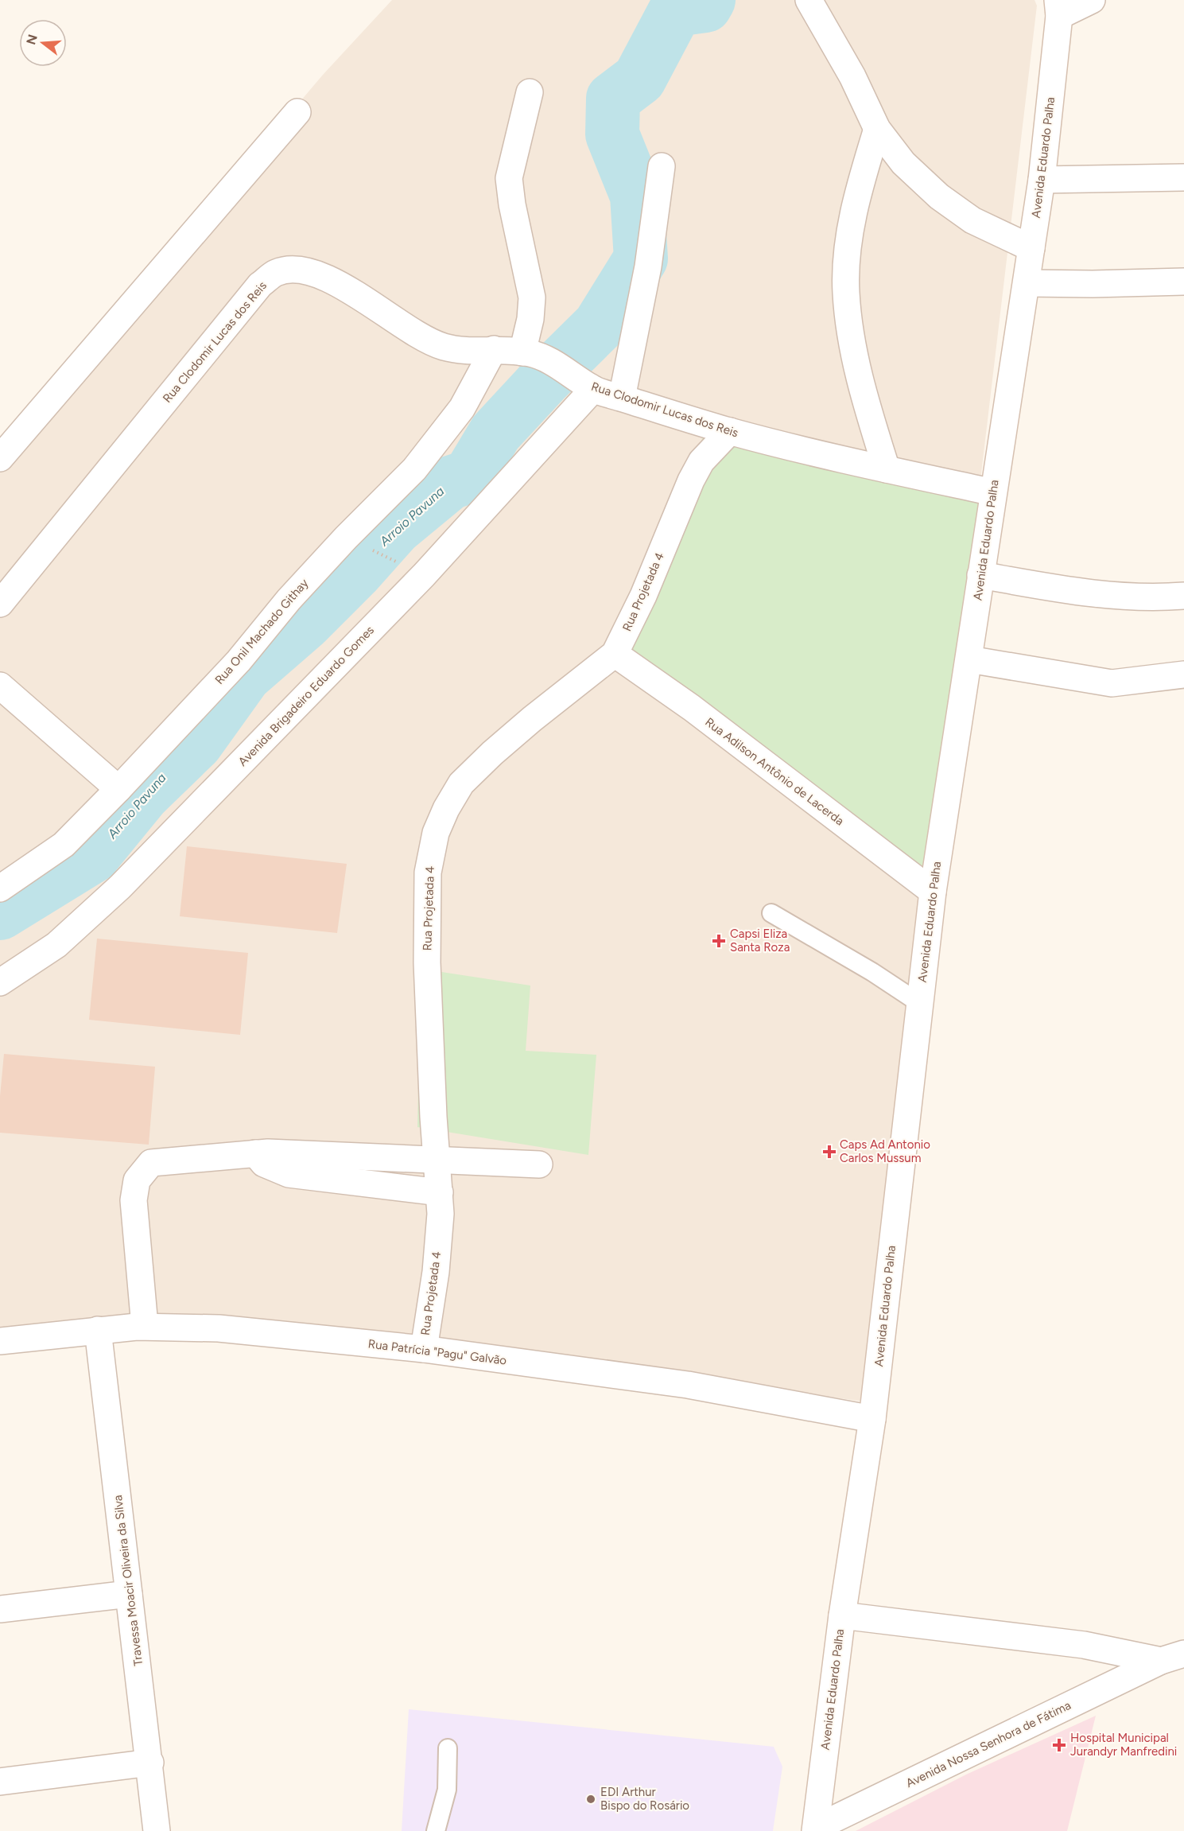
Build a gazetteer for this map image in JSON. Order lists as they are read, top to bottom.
{
  "streets": {
    "street": [
      "Avenida Eduardo Palha",
      "Rua Clodomir Lucas dos Reis",
      "Rua Projetada 4",
      "Rua Onil Machado Githay",
      "Avenida Brigadeiro Eduardo Gomes",
      "Rua Adilson Antônio de Lacerda",
      "Rua Patrícia \"Pagu\" Galvão",
      "Travessa Moacir Oliveira da Silva",
      "Avenida Nossa Senhora de Fátima"
    ]
  },
  "crossings": [
    ["Avenida Eduardo Palha", "Rua Clodomir Lucas dos Reis"],
    ["Avenida Eduardo Palha", "Rua Adilson Antônio de Lacerda"],
    ["Avenida Eduardo Palha", "Rua Patrícia \"Pagu\" Galvão"],
    ["Avenida Eduardo Palha", "Avenida Nossa Senhora de Fátima"],
    ["Rua Clodomir Lucas dos Reis", "Rua Projetada 4"],
    ["Rua Clodomir Lucas dos Reis", "Rua Onil Machado Githay"],
    ["Rua Clodomir Lucas dos Reis", "Avenida Brigadeiro Eduardo Gomes"],
    ["Rua Projetada 4", "Rua Adilson Antônio de Lacerda"],
    ["Rua Projetada 4", "Rua Patrícia \"Pagu\" Galvão"],
    ["Rua Patrícia \"Pagu\" Galvão", "Travessa Moacir Oliveira da Silva"]
  ],
  "water": ["Arroio Pavuna"],
  "places": {
    "health": ["Capsi Eliza Santa Roza", "Caps Ad Antonio Carlos Mussum", "Hospital Municipal Jurandyr Manfredini"],
    "other": ["EDI Arthur Bispo do Rosário"]
  },
  "north": "left"
}
